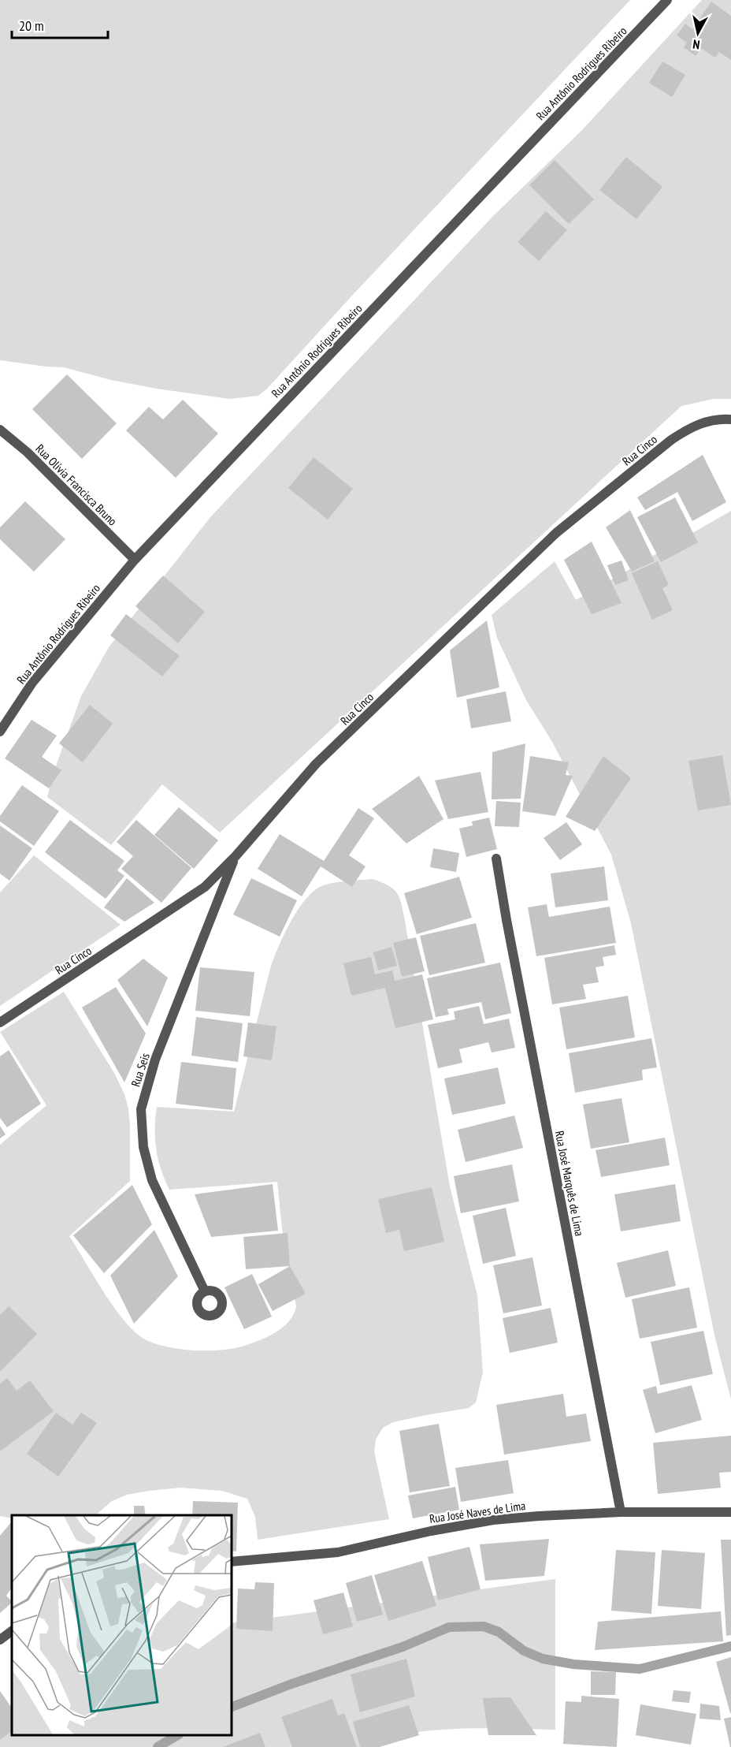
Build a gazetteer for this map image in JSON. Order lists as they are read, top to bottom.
{
  "streets": {
    "street": [
      "Rua Antônio Rodrigues Ribeiro",
      "Rua Cinco",
      "Rua Olívia Francisca Bruno",
      "Rua Seis",
      "Rua José Marquês de Lima",
      "Rua José Naves de Lima"
    ]
  },
  "crossings": [
    ["Rua Antônio Rodrigues Ribeiro", "Rua Olívia Francisca Bruno"],
    ["Rua Cinco", "Rua Seis"],
    ["Rua José Marquês de Lima", "Rua José Naves de Lima"]
  ],
  "scale_bar": "20 m",
  "north": "bottom"
}
